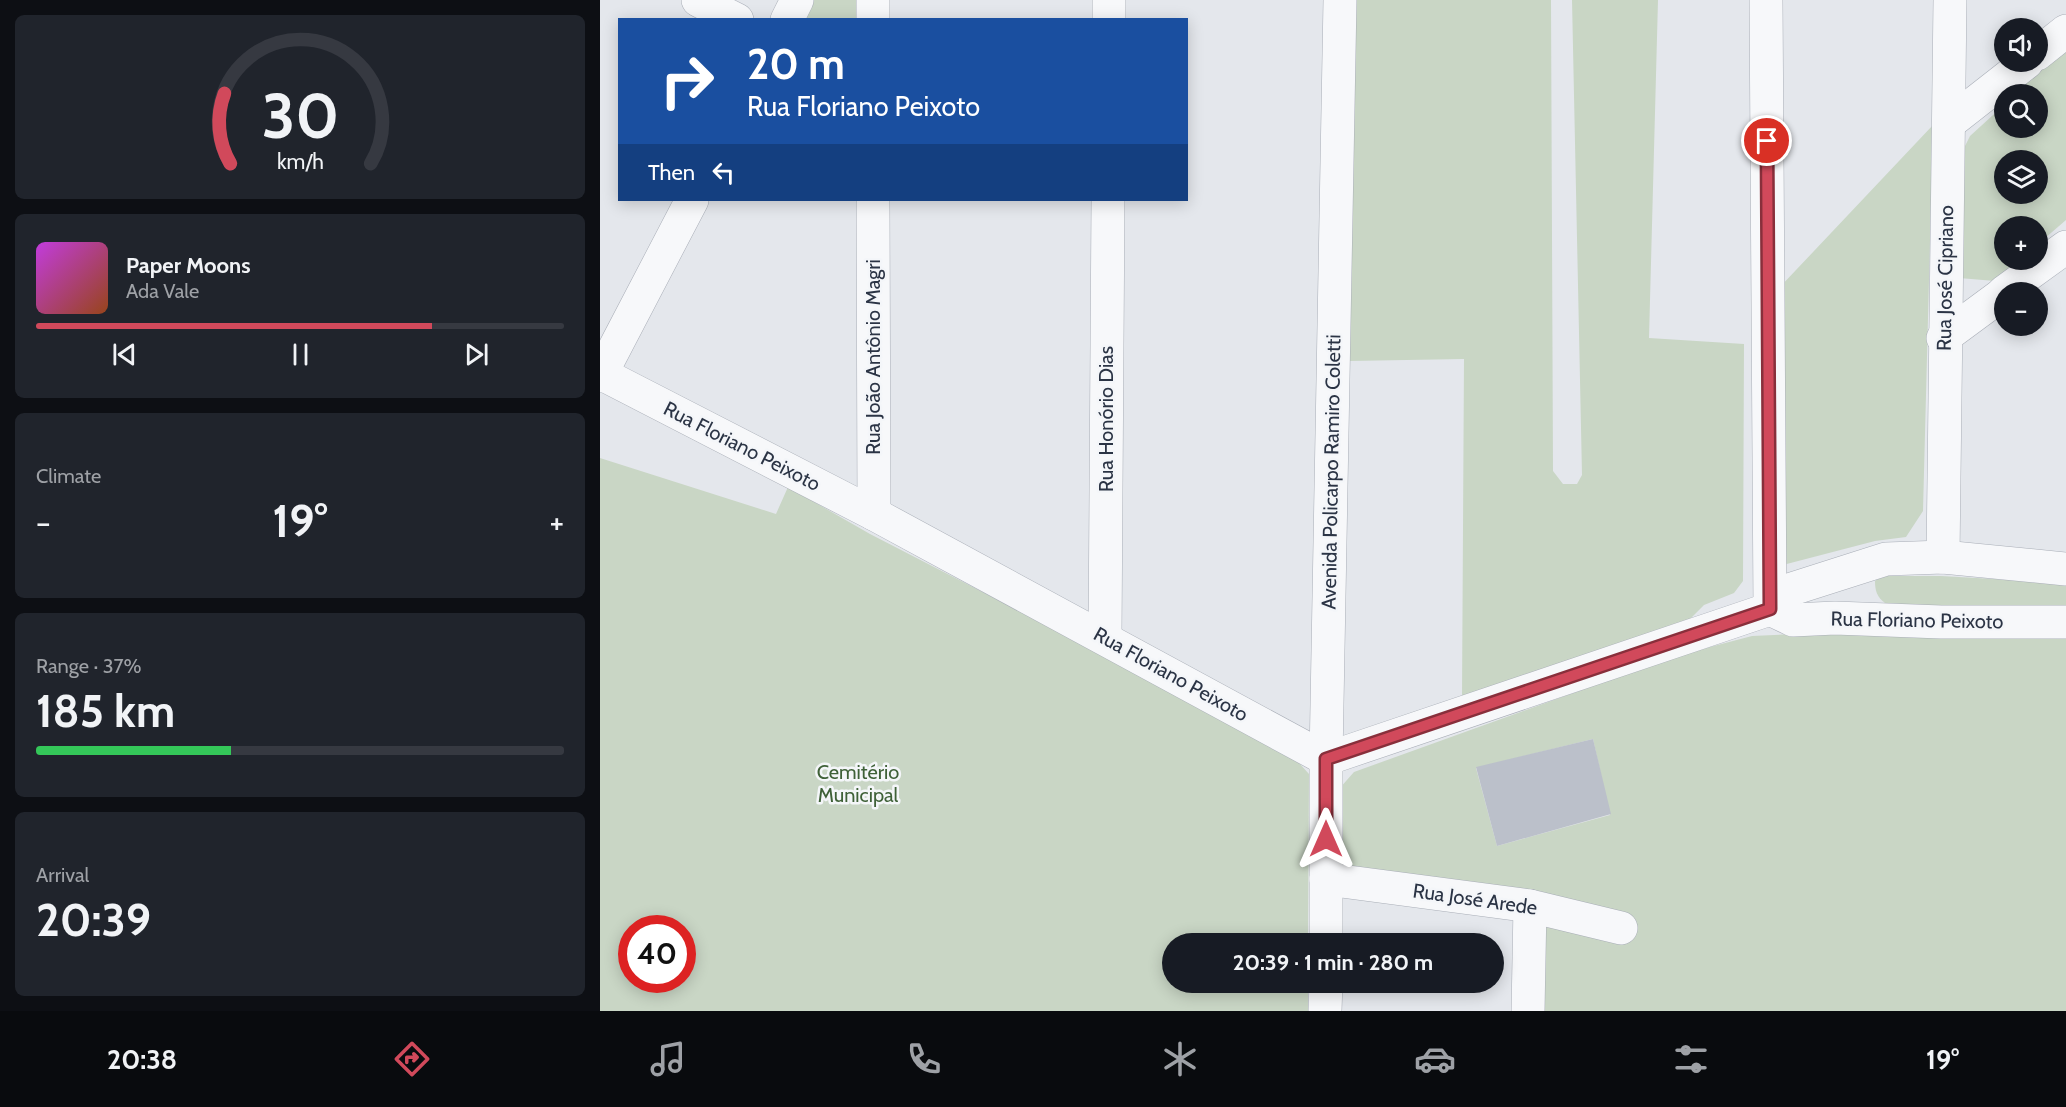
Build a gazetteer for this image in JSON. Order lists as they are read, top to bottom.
{
  "streets": {
    "street": [
      "Rua José Cipriano",
      "Rua João Antônio Magri",
      "Rua Honório Dias",
      "Rua Floriano Peixoto",
      "Avenida Policarpo Ramiro Coletti",
      "Rua José Arede"
    ]
  },
  "crossings": [
    ["Rua João Antônio Magri", "Rua Floriano Peixoto"],
    ["Rua Honório Dias", "Rua Floriano Peixoto"],
    ["Rua Floriano Peixoto", "Avenida Policarpo Ramiro Coletti"],
    ["Avenida Policarpo Ramiro Coletti", "Rua José Arede"]
  ],
  "parks": ["Cemitério Municipal"],
  "page": {
    "map_buttons": ["+", "−"],
    "turn": ["20 m", "Rua Floriano Peixoto"],
    "then": "Then",
    "song": ["Paper Moons", "Ada Vale"],
    "tile": [
      "Climate",
      ["Range · 37%", "185 km"],
      ["Arrival", "20:39"]
    ],
    "heat": ["−", "19°", "+"],
    "limit": "40",
    "trip": "20:39 · 1 min · 280 m",
    "tabs": ["20:38", "19°"],
    "gauge": ["30", "km/h"]
  }
}
